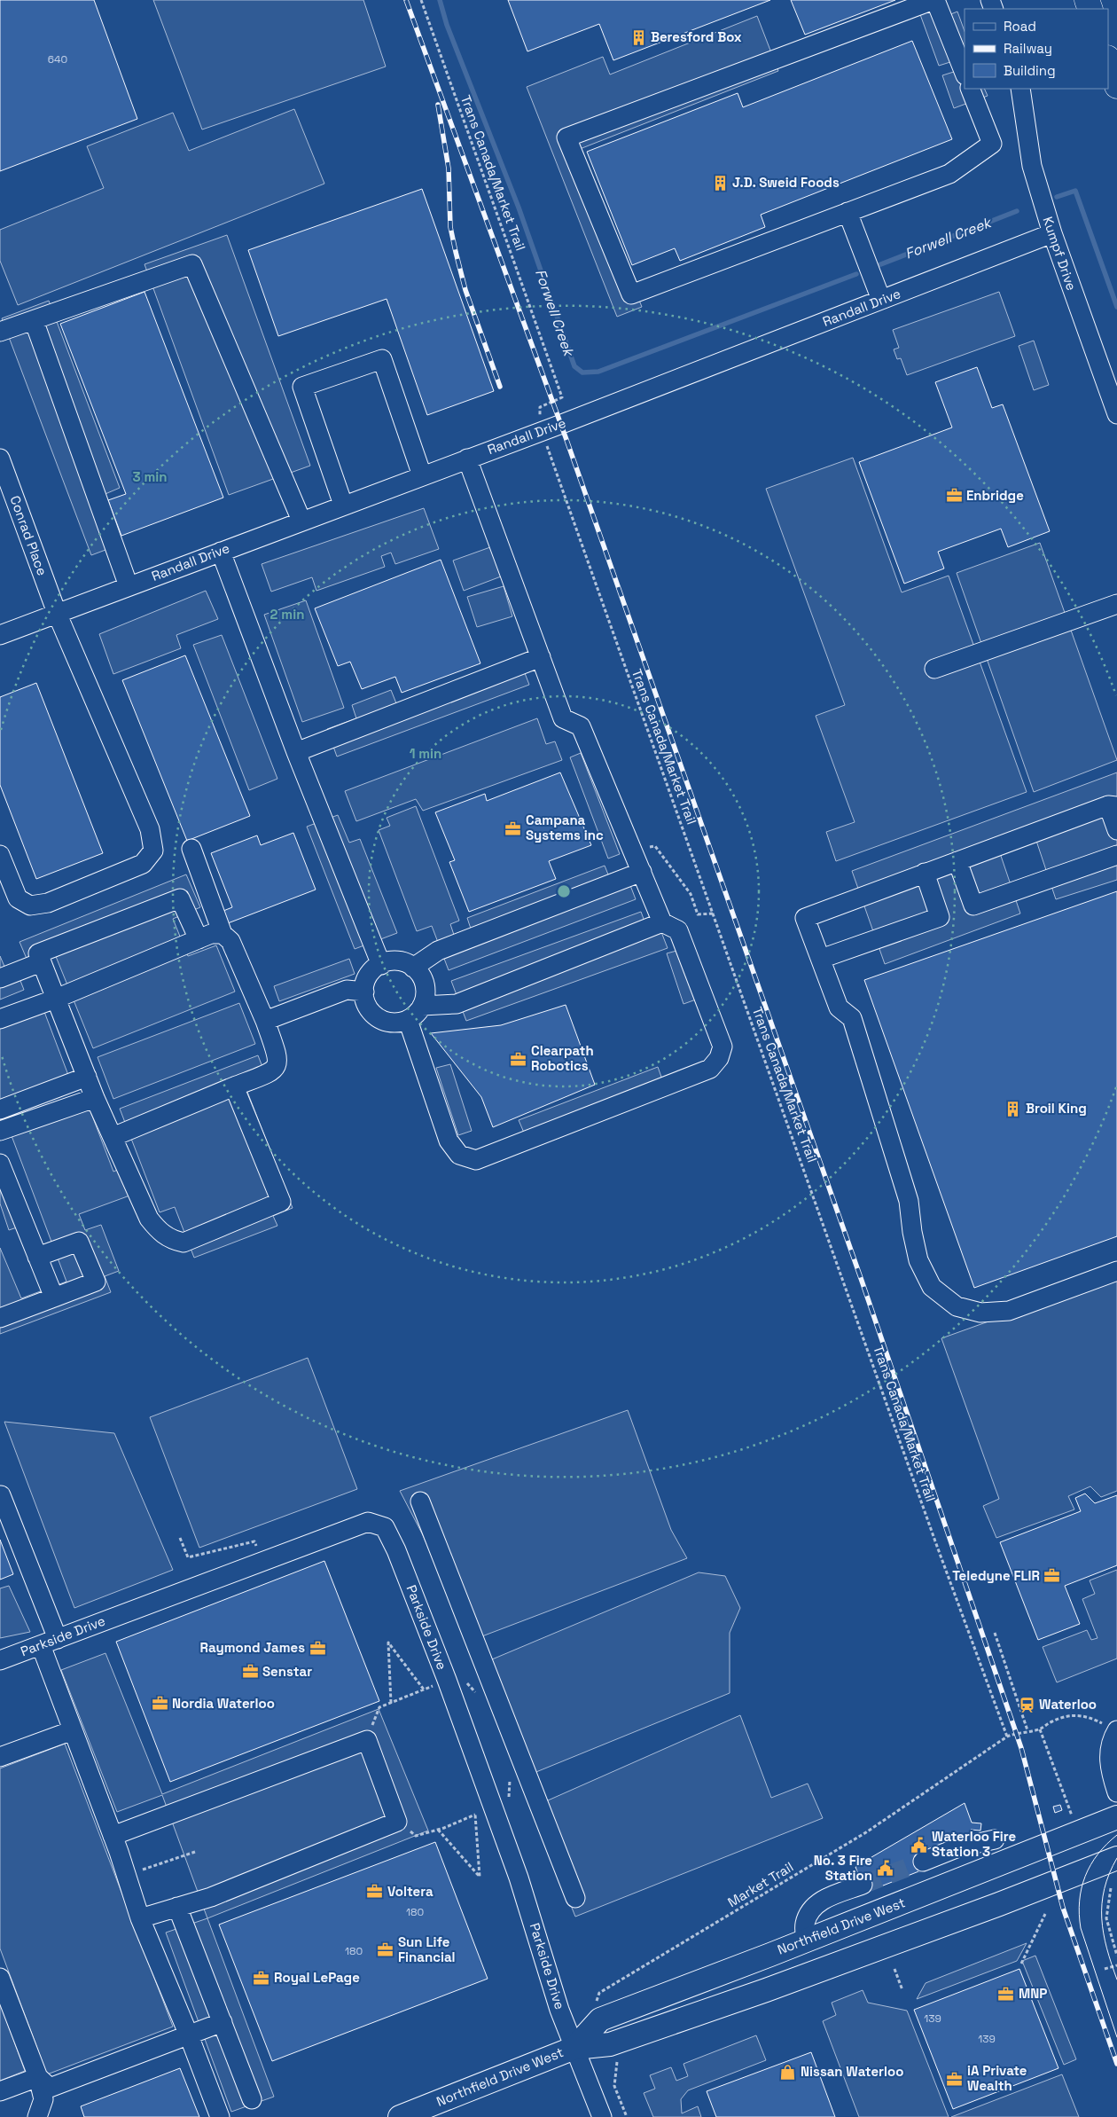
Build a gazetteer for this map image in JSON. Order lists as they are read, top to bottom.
{
  "streets": {
    "main road": ["Northfield Drive West"],
    "street": [
      "Kumpf Drive",
      "Randall Drive",
      "Conrad Place",
      "Parkside Drive"
    ],
    "path": ["Trans Canada/Market Trail", "Market Trail"]
  },
  "crossings": [
    ["Trans Canada/Market Trail", "Market Trail"],
    ["Kumpf Drive", "Randall Drive"],
    ["Randall Drive", "Conrad Place"],
    ["Parkside Drive", "Northfield Drive West"]
  ],
  "water": ["Forwell Creek"],
  "places": {
    "building": ["Beresford Box", "J.D. Sweid Foods", "Broil King"],
    "office": [
      "Enbridge",
      "Campana Systems inc",
      "Clearpath Robotics",
      "Teledyne FLIR",
      "Raymond James",
      "Senstar",
      "Nordia Waterloo",
      "Voltera",
      "Sun Life Financial",
      "Royal LePage",
      "MNP",
      "iA Private Wealth"
    ],
    "station": ["Waterloo"],
    "public building": ["Waterloo Fire Station 3", "No. 3 Fire Station"],
    "shop": ["Nissan Waterloo"]
  },
  "house_numbers": [
    "640",
    "180",
    "180",
    "139",
    "139"
  ],
  "legend": ["Road", "Railway", "Building"],
  "rings": ["3 min", "2 min", "1 min"]
}
